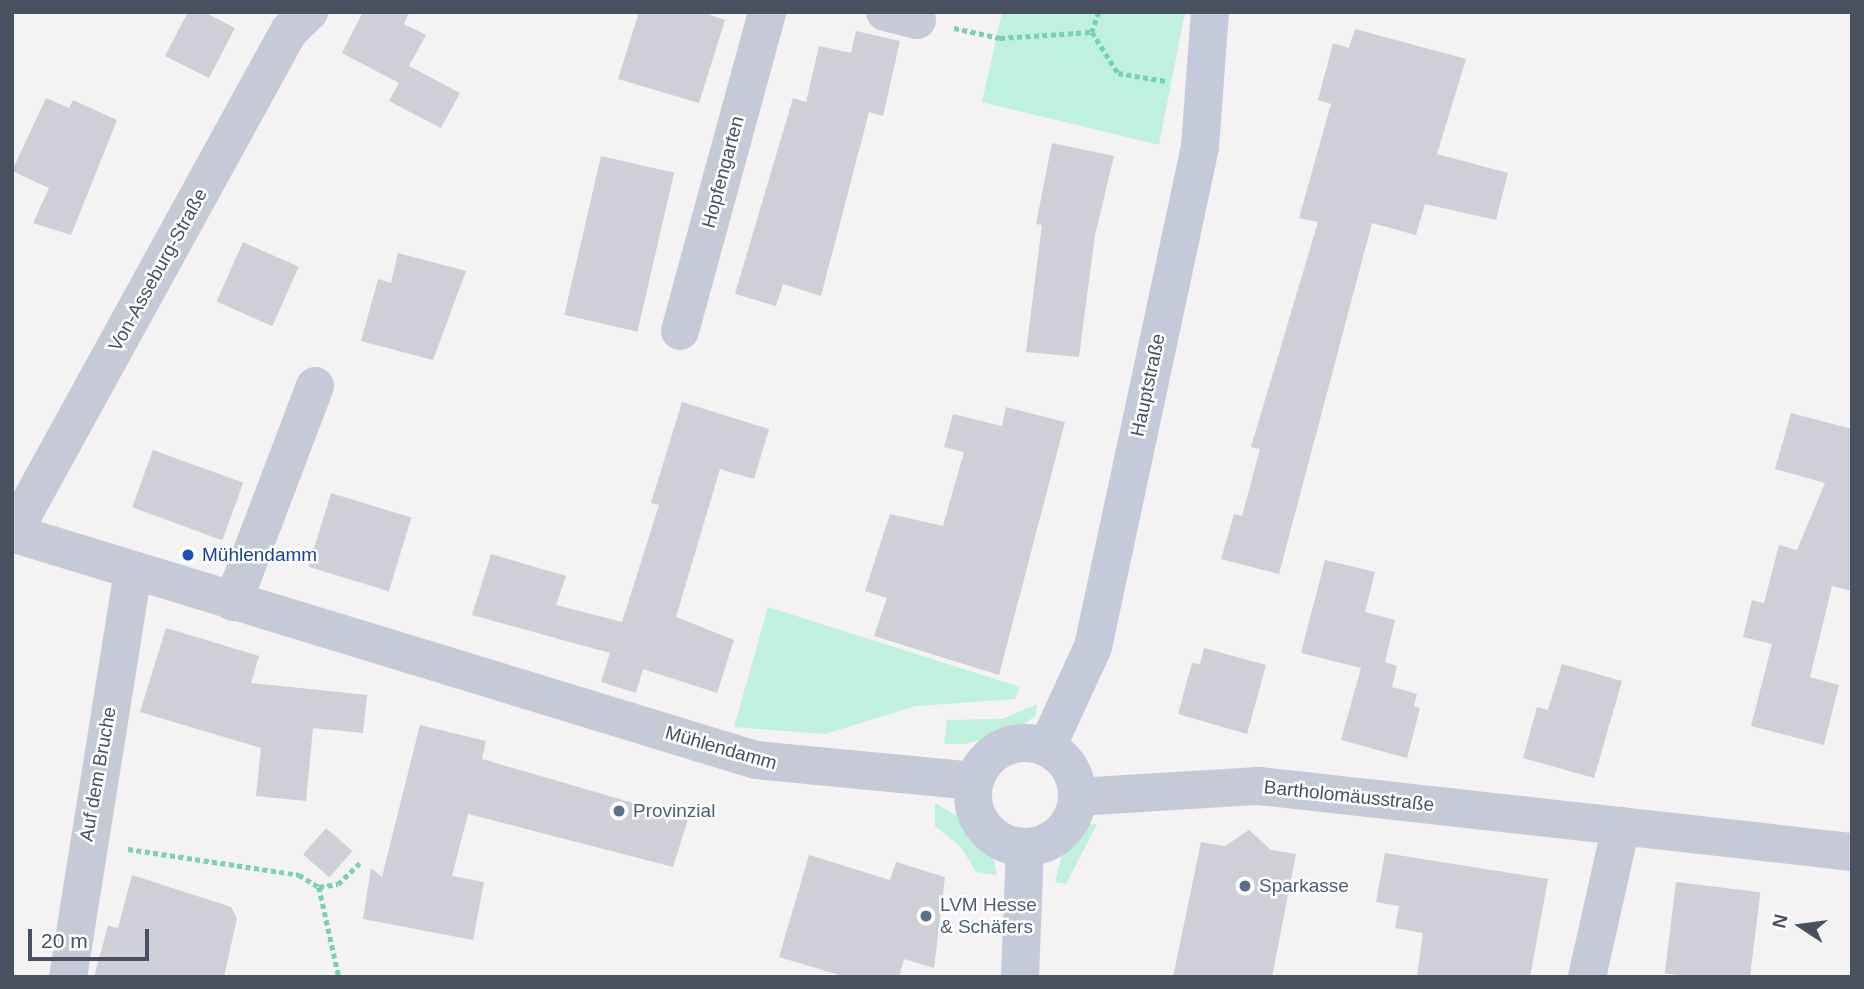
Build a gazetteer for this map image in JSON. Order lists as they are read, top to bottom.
{
  "streets": {
    "main road": ["Hauptstraße"],
    "street": [
      "Hopfengarten",
      "Von-Asseburg-Straße",
      "Mühlendamm",
      "Auf dem Bruche",
      "Bartholomäusstraße"
    ]
  },
  "crossings": [
    ["Von-Asseburg-Straße", "Mühlendamm"],
    ["Hauptstraße", "Mühlendamm"],
    ["Hauptstraße", "Bartholomäusstraße"],
    ["Mühlendamm", "Auf dem Bruche"],
    ["Mühlendamm", "Bartholomäusstraße"]
  ],
  "places": [
    "Mühlendamm",
    "Provinzial",
    "Sparkasse",
    "LVM Hesse & Schäfers"
  ],
  "scale_bar": "20 m",
  "north": "left"
}
